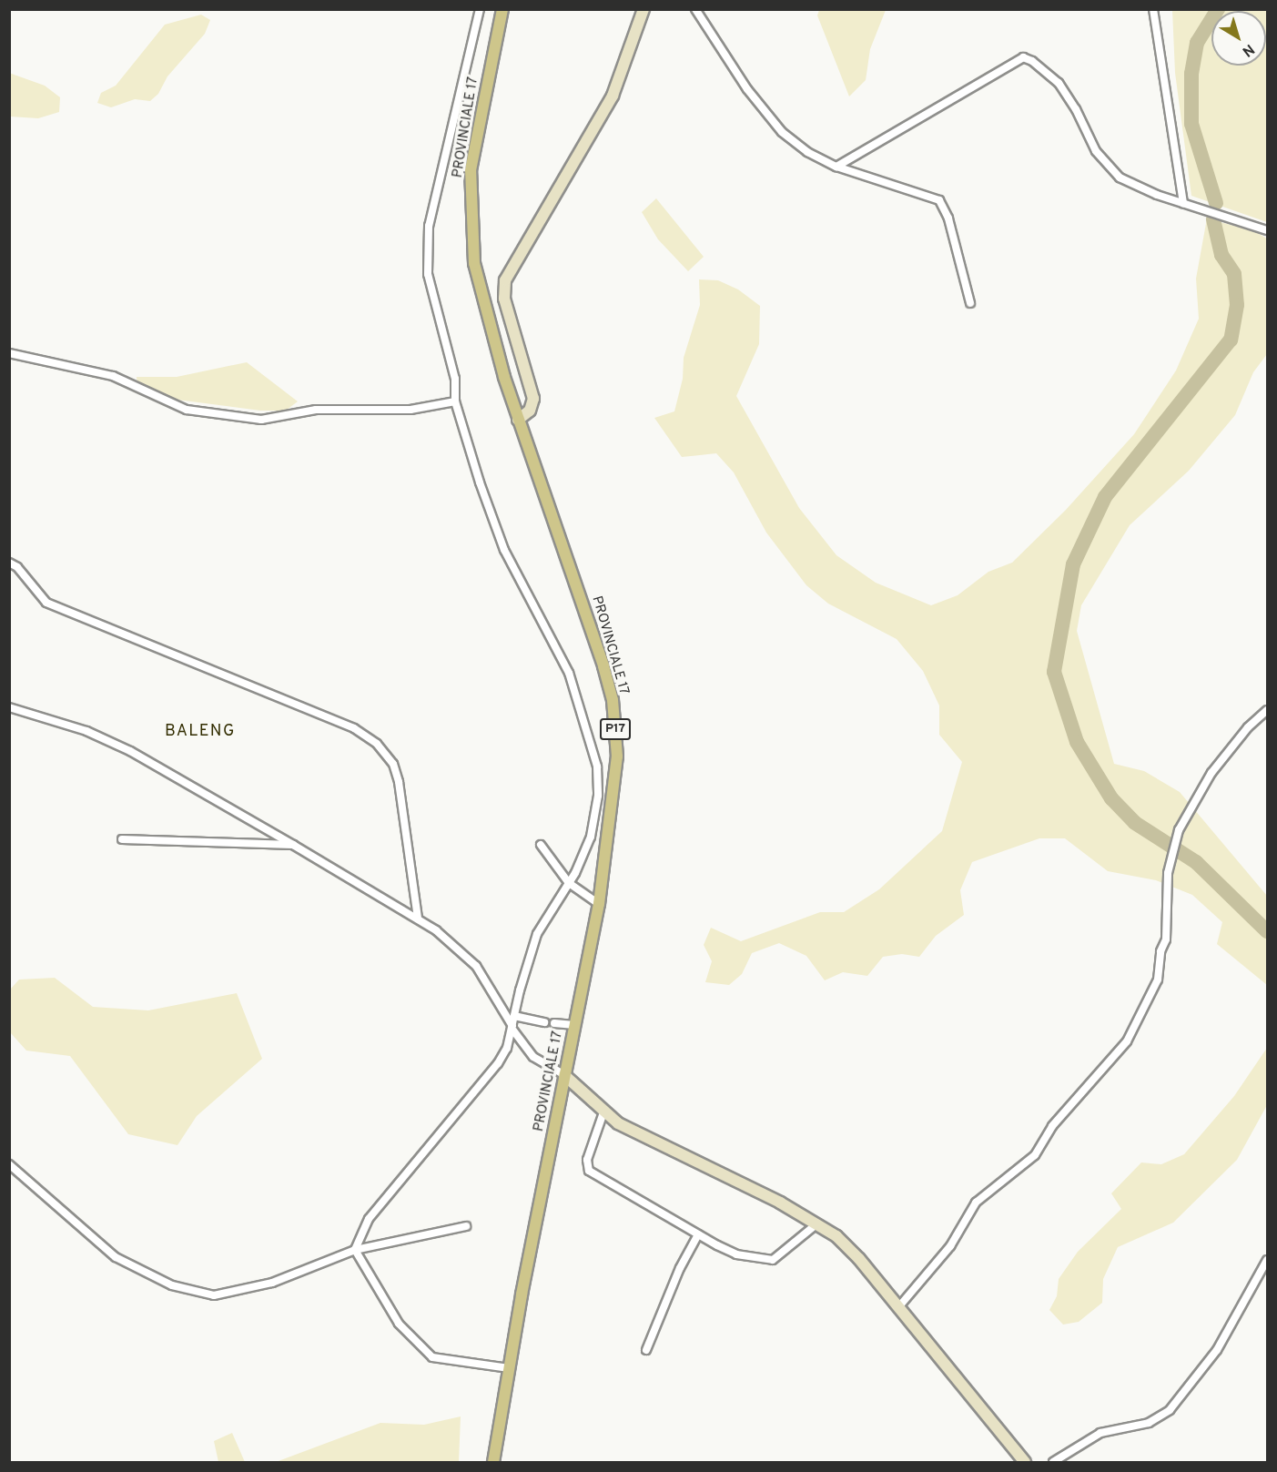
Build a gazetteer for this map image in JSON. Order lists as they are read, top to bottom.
{
  "streets": {
    "main road": ["PROVINCIALE 17", "P17"]
  },
  "districts": ["BALENG"],
  "north": "bottom right"
}
